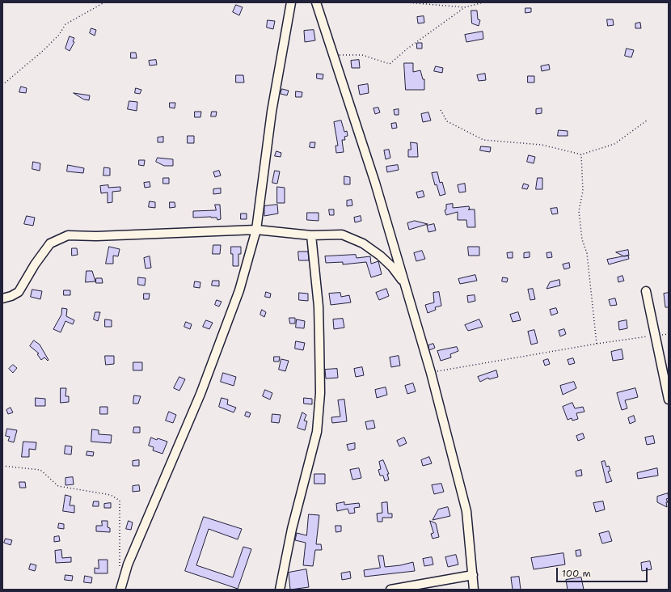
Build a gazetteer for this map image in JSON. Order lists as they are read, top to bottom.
{
  "scale_bar": "100 m"
}
